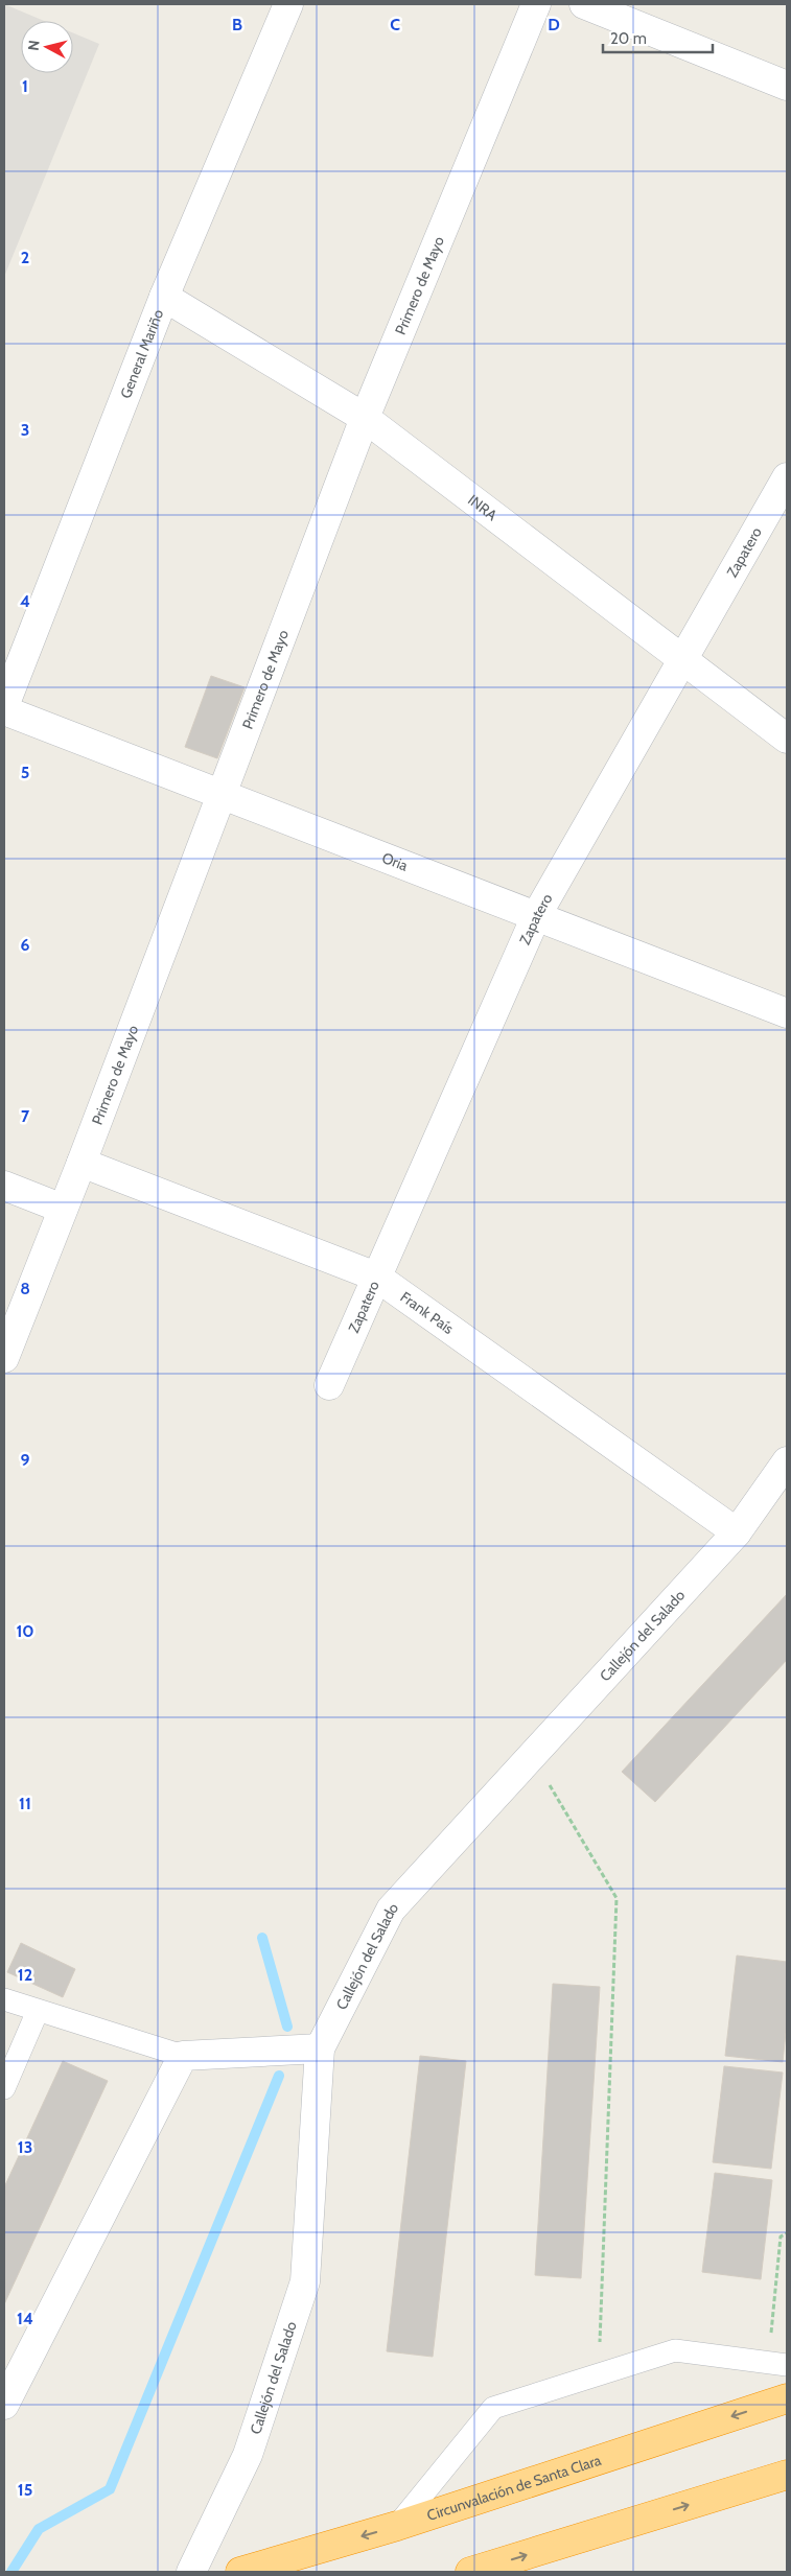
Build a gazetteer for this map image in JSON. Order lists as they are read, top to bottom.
{
  "streets": {
    "highway": ["Circunvalación de Santa Clara"],
    "street": [
      "Primero de Mayo",
      "General Mariño",
      "INRA",
      "Zapatero",
      "Oria",
      "Frank País",
      "Callejón del Salado"
    ]
  },
  "crossings": [
    ["Primero de Mayo", "INRA"],
    ["Primero de Mayo", "Oria"],
    ["Primero de Mayo", "Frank País"],
    ["General Mariño", "INRA"],
    ["INRA", "Zapatero"],
    ["Zapatero", "Oria"],
    ["Zapatero", "Frank País"],
    ["Frank País", "Callejón del Salado"]
  ],
  "scale_bar": "20 m",
  "north": "left",
  "grid": {
    "columns": ["B", "C", "D"],
    "rows": [
      "1",
      "2",
      "3",
      "4",
      "5",
      "6",
      "7",
      "8",
      "9",
      "10",
      "11",
      "12",
      "13",
      "14",
      "15"
    ]
  }
}
